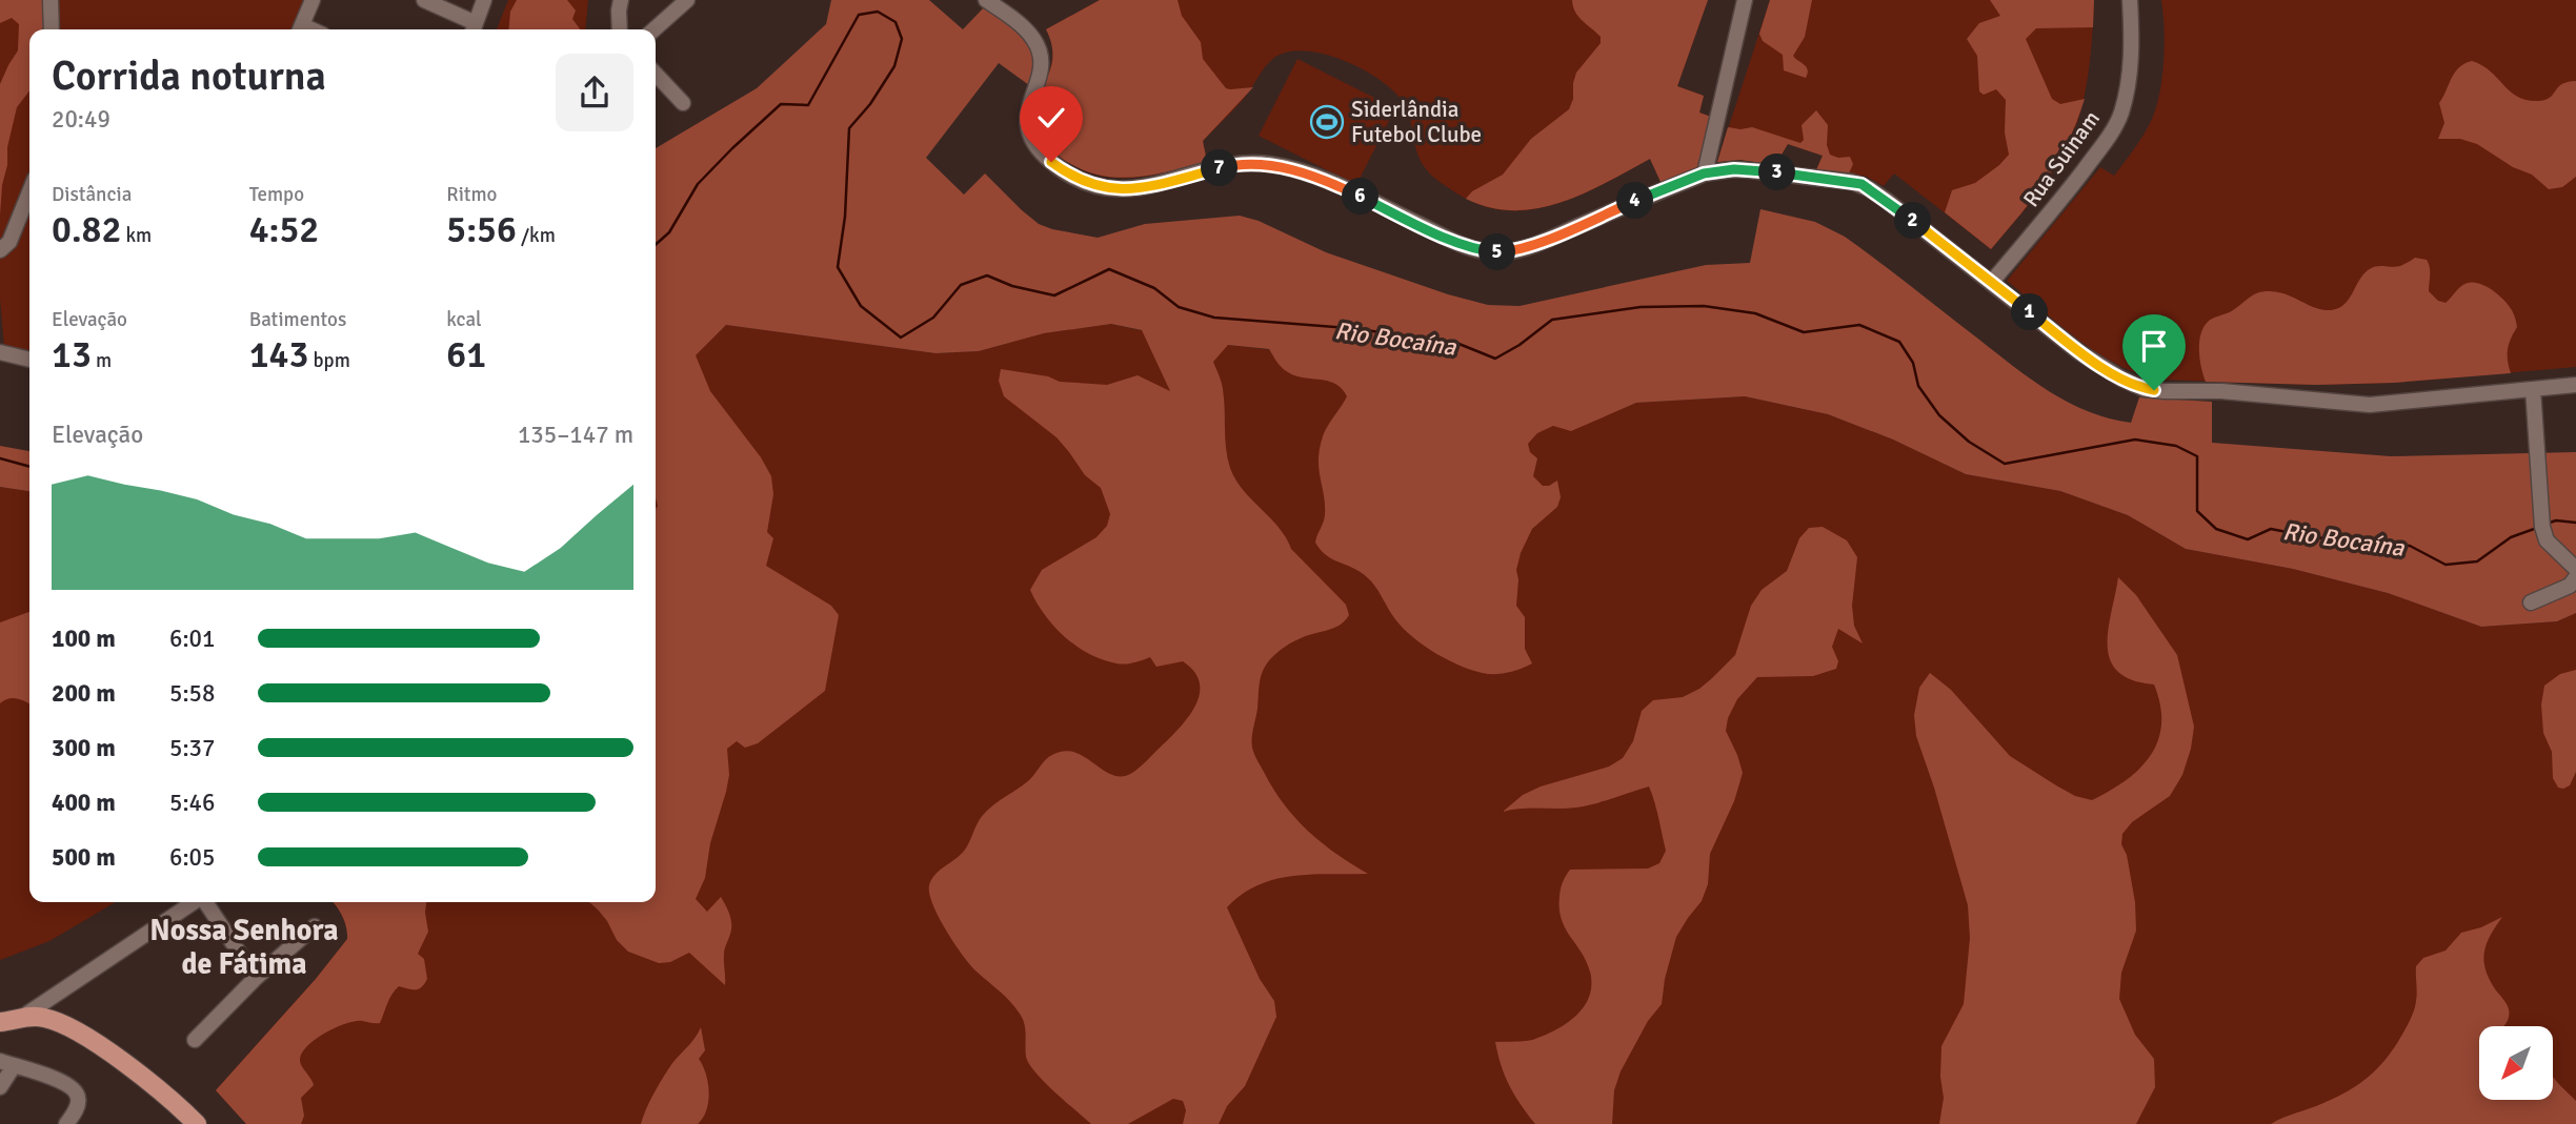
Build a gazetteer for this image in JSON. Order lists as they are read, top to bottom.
{
  "streets": {
    "street": ["Rua Suinam"]
  },
  "districts": ["Nossa Senhora de Fátima"],
  "water": ["Rio Bocaína"],
  "places": {
    "sports": ["Siderlândia Futebol Clube"]
  },
  "north": "bottom left",
  "page": {
    "heading": ["Corrida noturna", "20:49"],
    "pins": [
      "7",
      "3",
      "6",
      "4",
      "2",
      "5",
      "1"
    ],
    "stats": [
      ["Distância", "0.82 km"],
      ["Tempo", "4:52"],
      ["Ritmo", "5:56 /km"],
      ["Elevação", "13 m"],
      ["Batimentos", "143 bpm"],
      ["kcal", "61"]
    ],
    "chart": ["Elevação", "135–147 m"],
    "list": [
      {
        "name": "100 m",
        "note": "6:01"
      },
      {
        "name": "200 m",
        "note": "5:58"
      },
      {
        "name": "300 m",
        "note": "5:37"
      },
      {
        "name": "400 m",
        "note": "5:46"
      },
      {
        "name": "500 m",
        "note": "6:05"
      }
    ]
  }
}
